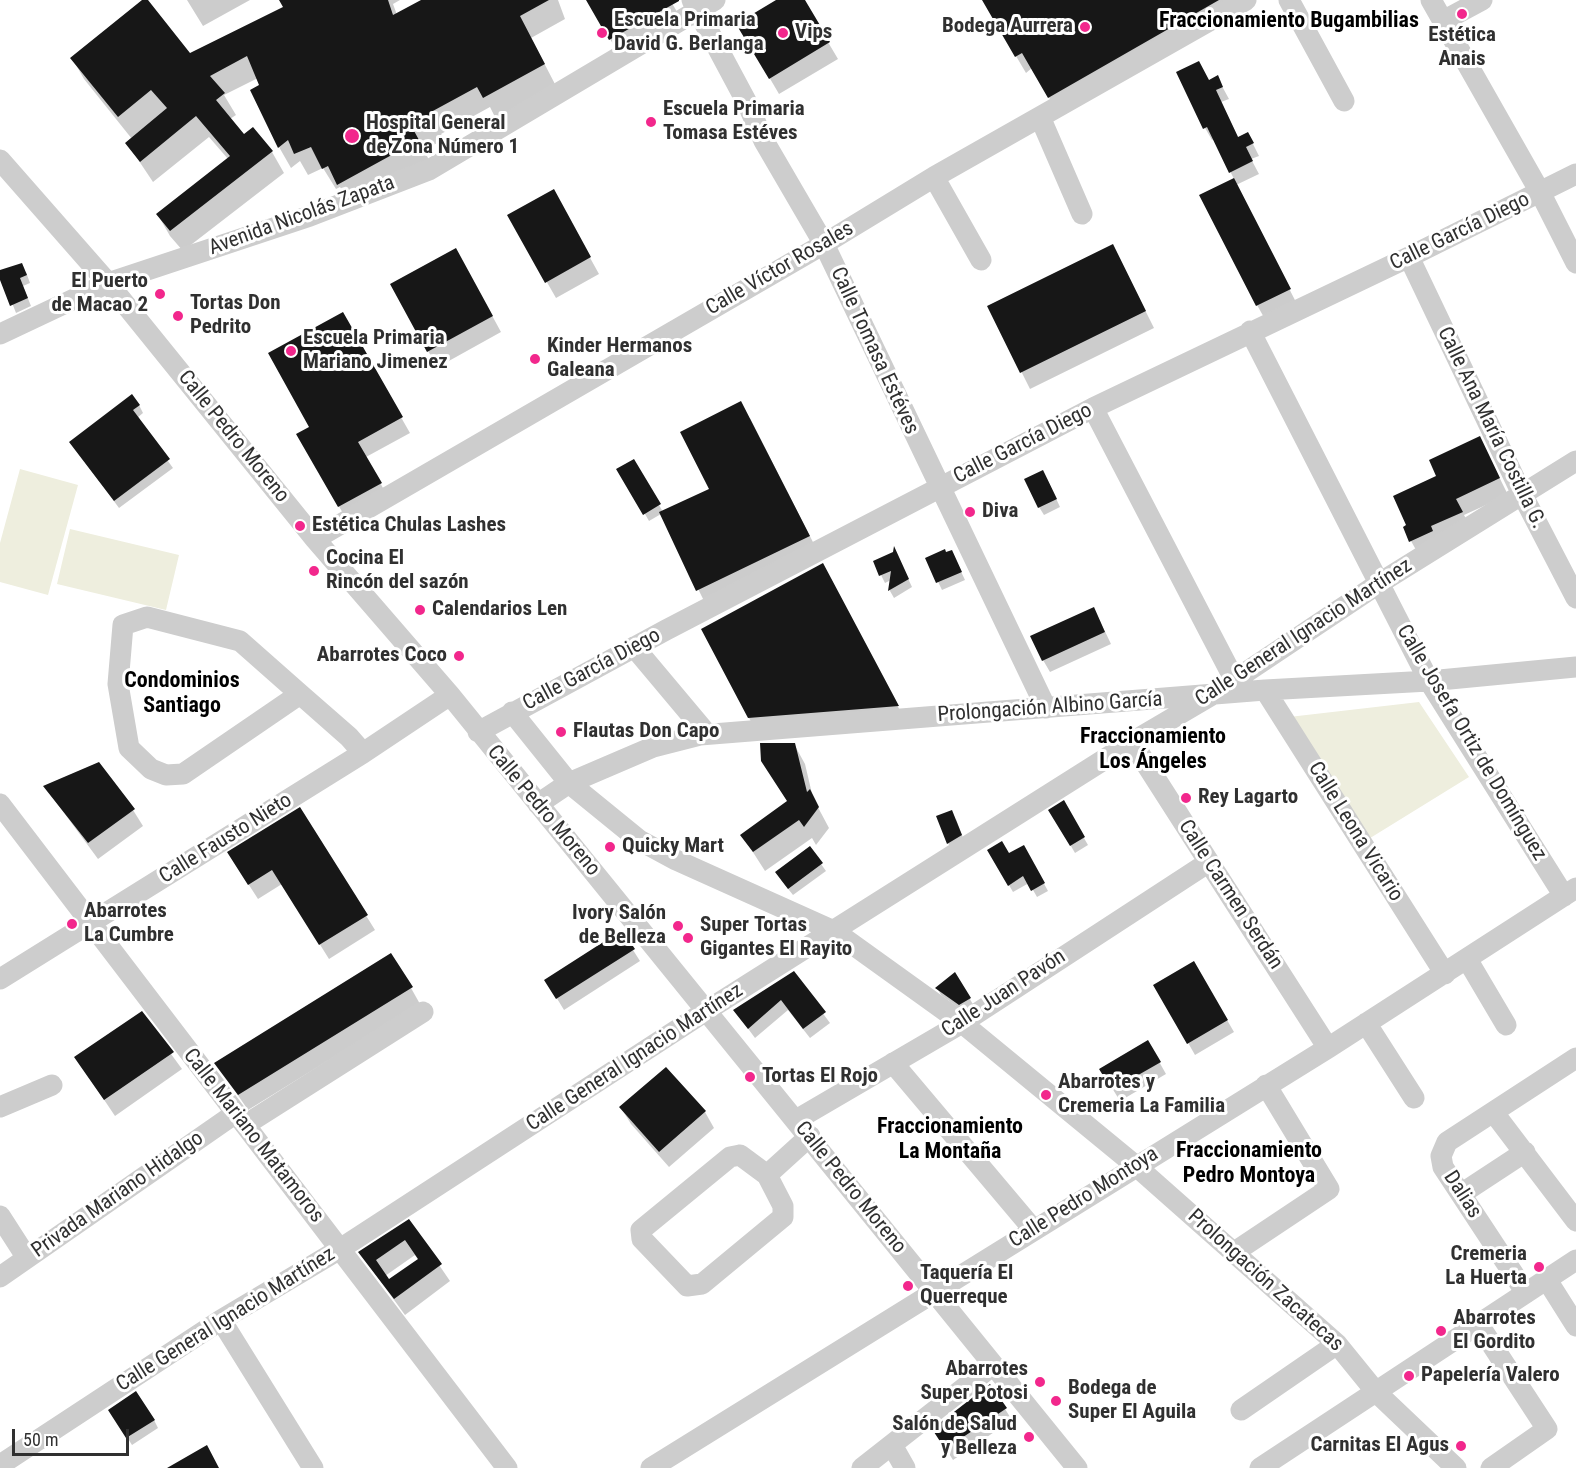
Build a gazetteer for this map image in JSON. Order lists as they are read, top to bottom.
{
  "streets": {
    "street": [
      "Avenida Nicolás Zapata",
      "Calle García Diego",
      "Calle Víctor Rosales",
      "Calle Tomasa Estéves",
      "Calle Ana María Costilla G.",
      "Calle Pedro Moreno",
      "Calle General Ignacio Martínez",
      "Prolongación Albino García",
      "Calle Josefa Ortiz de Domínguez",
      "Calle Leona Vicario",
      "Calle Fausto Nieto",
      "Calle Carmen Serdán",
      "Calle Juan Pavón",
      "Calle Mariano Matamoros",
      "Privada Mariano Hidalgo",
      "Dalias",
      "Calle Pedro Montoya",
      "Prolongación Zacatecas"
    ]
  },
  "crossings": [
    ["Avenida Nicolás Zapata", "Calle Tomasa Estéves"],
    ["Avenida Nicolás Zapata", "Calle Pedro Moreno"],
    ["Calle García Diego", "Calle Tomasa Estéves"],
    ["Calle García Diego", "Calle Ana María Costilla G."],
    ["Calle García Diego", "Calle Pedro Moreno"],
    ["Calle García Diego", "Calle Josefa Ortiz de Domínguez"],
    ["Calle García Diego", "Prolongación Zacatecas"],
    ["Calle Víctor Rosales", "Calle Tomasa Estéves"],
    ["Calle Víctor Rosales", "Calle Pedro Moreno"],
    ["Calle Tomasa Estéves", "Prolongación Albino García"],
    ["Calle Ana María Costilla G.", "Calle General Ignacio Martínez"],
    ["Calle Pedro Moreno", "Calle General Ignacio Martínez"],
    ["Calle Pedro Moreno", "Prolongación Albino García"],
    ["Calle Pedro Moreno", "Calle Fausto Nieto"],
    ["Calle Pedro Moreno", "Calle Juan Pavón"],
    ["Calle Pedro Moreno", "Calle Pedro Montoya"],
    ["Calle General Ignacio Martínez", "Prolongación Albino García"],
    ["Calle General Ignacio Martínez", "Calle Josefa Ortiz de Domínguez"],
    ["Calle General Ignacio Martínez", "Calle Carmen Serdán"],
    ["Calle General Ignacio Martínez", "Calle Mariano Matamoros"],
    ["Calle General Ignacio Martínez", "Prolongación Zacatecas"],
    ["Prolongación Albino García", "Calle Josefa Ortiz de Domínguez"],
    ["Prolongación Albino García", "Calle Leona Vicario"],
    ["Prolongación Albino García", "Prolongación Zacatecas"],
    ["Calle Josefa Ortiz de Domínguez", "Calle Pedro Montoya"],
    ["Calle Leona Vicario", "Calle Pedro Montoya"],
    ["Calle Fausto Nieto", "Calle Mariano Matamoros"],
    ["Calle Carmen Serdán", "Calle Juan Pavón"],
    ["Calle Carmen Serdán", "Calle Pedro Montoya"],
    ["Calle Juan Pavón", "Prolongación Zacatecas"],
    ["Calle Mariano Matamoros", "Privada Mariano Hidalgo"],
    ["Calle Pedro Montoya", "Prolongación Zacatecas"]
  ],
  "districts": [
    "Fraccionamiento Bugambilias",
    "Condominios Santiago",
    "Fraccionamiento Los Ángeles",
    "Fraccionamiento La Montaña",
    "Fraccionamiento Pedro Montoya"
  ],
  "places": [
    "Estética Anais",
    "Bodega Aurrera",
    "Escuela Primaria David G. Berlanga",
    "Vips",
    "Escuela Primaria Tomasa Estéves",
    "Hospital General de Zona Número 1",
    "El Puerto de Macao 2",
    "Tortas Don Pedrito",
    "Escuela Primaria Mariano Jimenez",
    "Kinder Hermanos Galeana",
    "Diva",
    "Estética Chulas Lashes",
    "Cocina El Rincón del sazón",
    "Calendarios Len",
    "Abarrotes Coco",
    "Flautas Don Capo",
    "Rey Lagarto",
    "Quicky Mart",
    "Abarrotes La Cumbre",
    "Ivory Salón de Belleza",
    "Super Tortas Gigantes El Rayito",
    "Tortas El Rojo",
    "Abarrotes y Cremeria La Familia",
    "Cremeria La Huerta",
    "Taquería El Querreque",
    "Abarrotes El Gordito",
    "Papelería Valero",
    "Abarrotes Super Potosi",
    "Bodega de Super El Aguila",
    "Salón de Salud y Belleza",
    "Carnitas El Agus"
  ],
  "scale_bar": "50 m"
}
